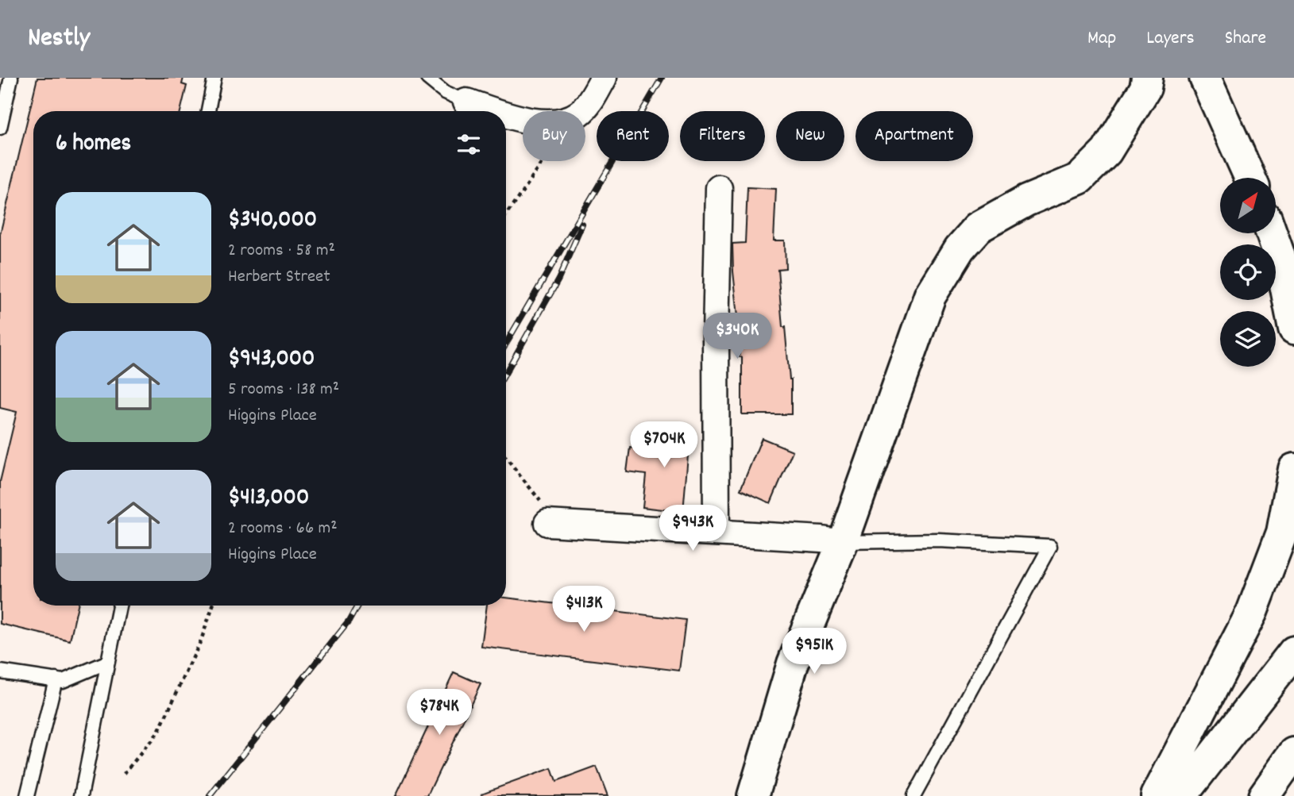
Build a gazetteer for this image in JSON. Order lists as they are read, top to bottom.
{
  "north": "top right",
  "page": {
    "header": "Nestly",
    "nav": ["Map", "Layers", "Share"],
    "chip": [
      "Buy",
      "Rent",
      "Filters",
      "New",
      "Apartment"
    ],
    "heading": "6 homes",
    "list": [
      {
        "name": "$340,000",
        "note": "2 rooms · 58 m² · Herbert Street"
      },
      {
        "name": "$943,000",
        "note": "5 rooms · 138 m² · Higgins Place"
      },
      {
        "name": "$413,000",
        "note": "2 rooms · 66 m² · Higgins Place"
      }
    ],
    "price": [
      "$340K",
      "$704K",
      "$943K",
      "$413K",
      "$951K",
      "$784K"
    ]
  }
}
